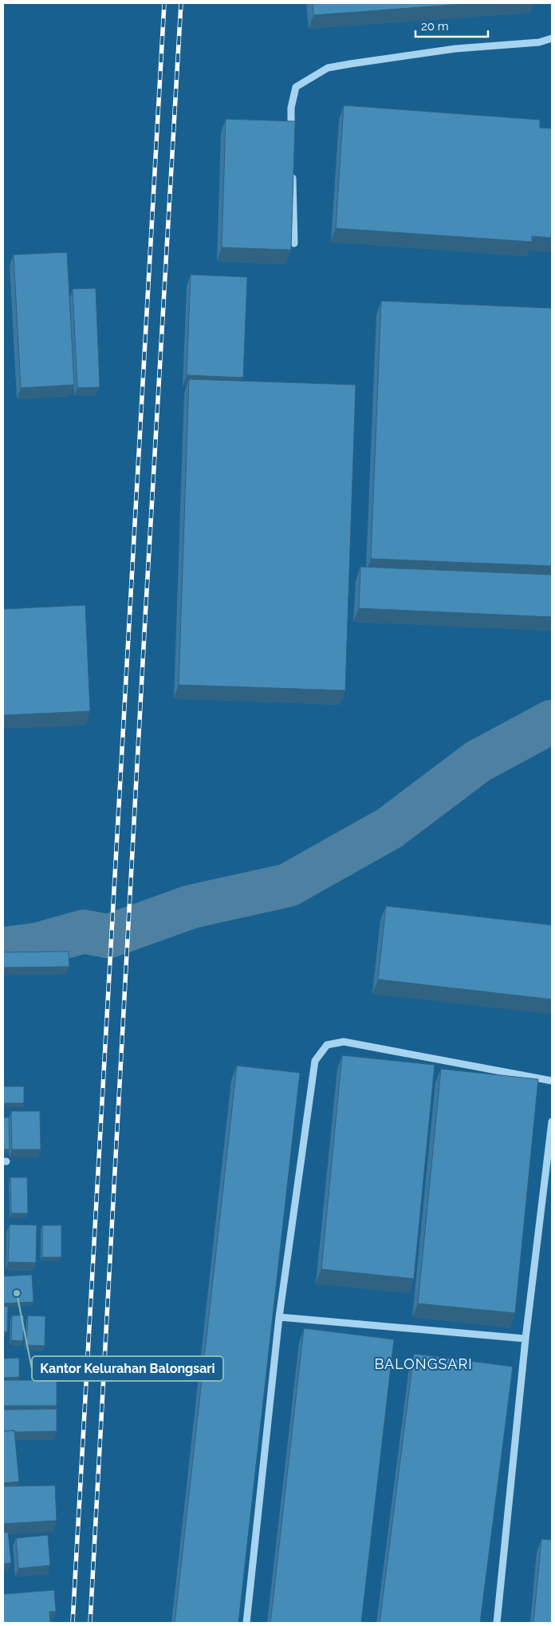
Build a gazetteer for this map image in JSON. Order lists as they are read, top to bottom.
{
  "districts": ["BALONGSARI"],
  "places": ["Kantor Kelurahan Balongsari"],
  "scale_bar": "20 m"
}
